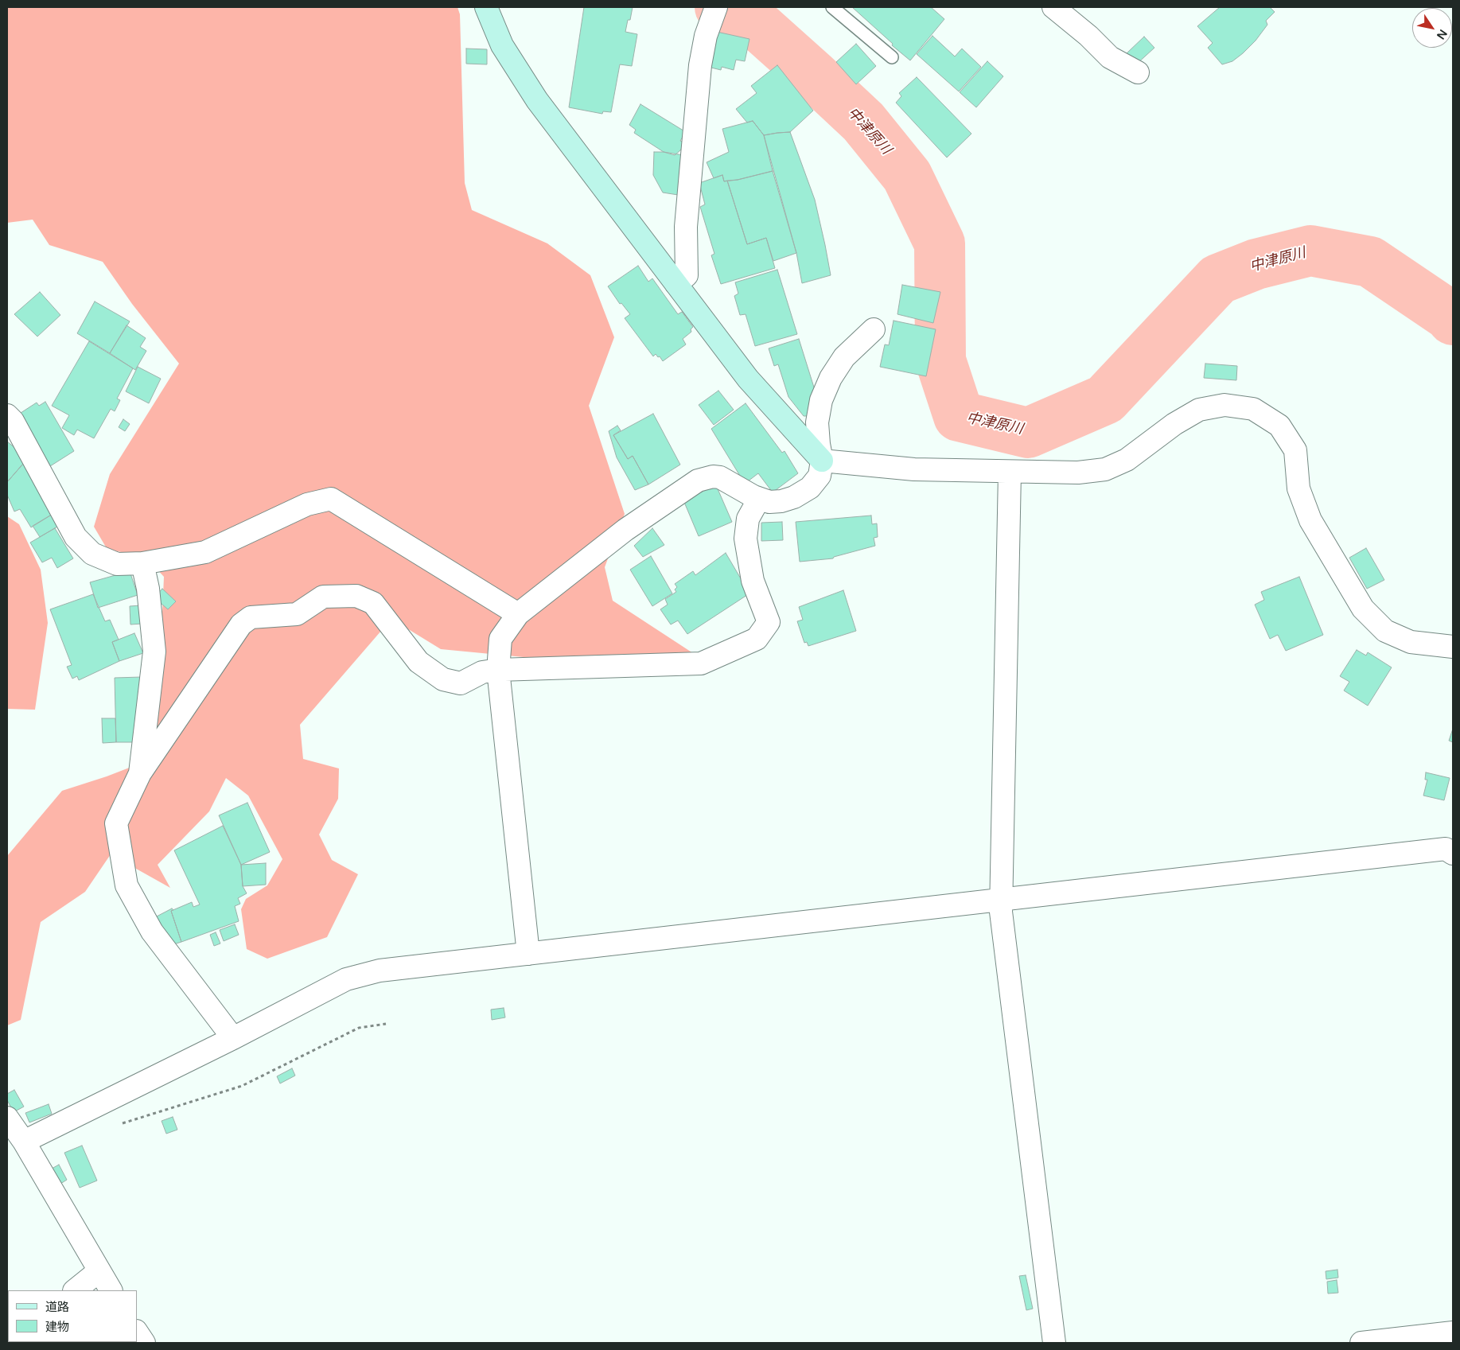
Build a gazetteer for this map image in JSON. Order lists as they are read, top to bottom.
{
  "water": ["中津原川"],
  "legend": ["道路", "建物"],
  "north": "bottom right"
}
